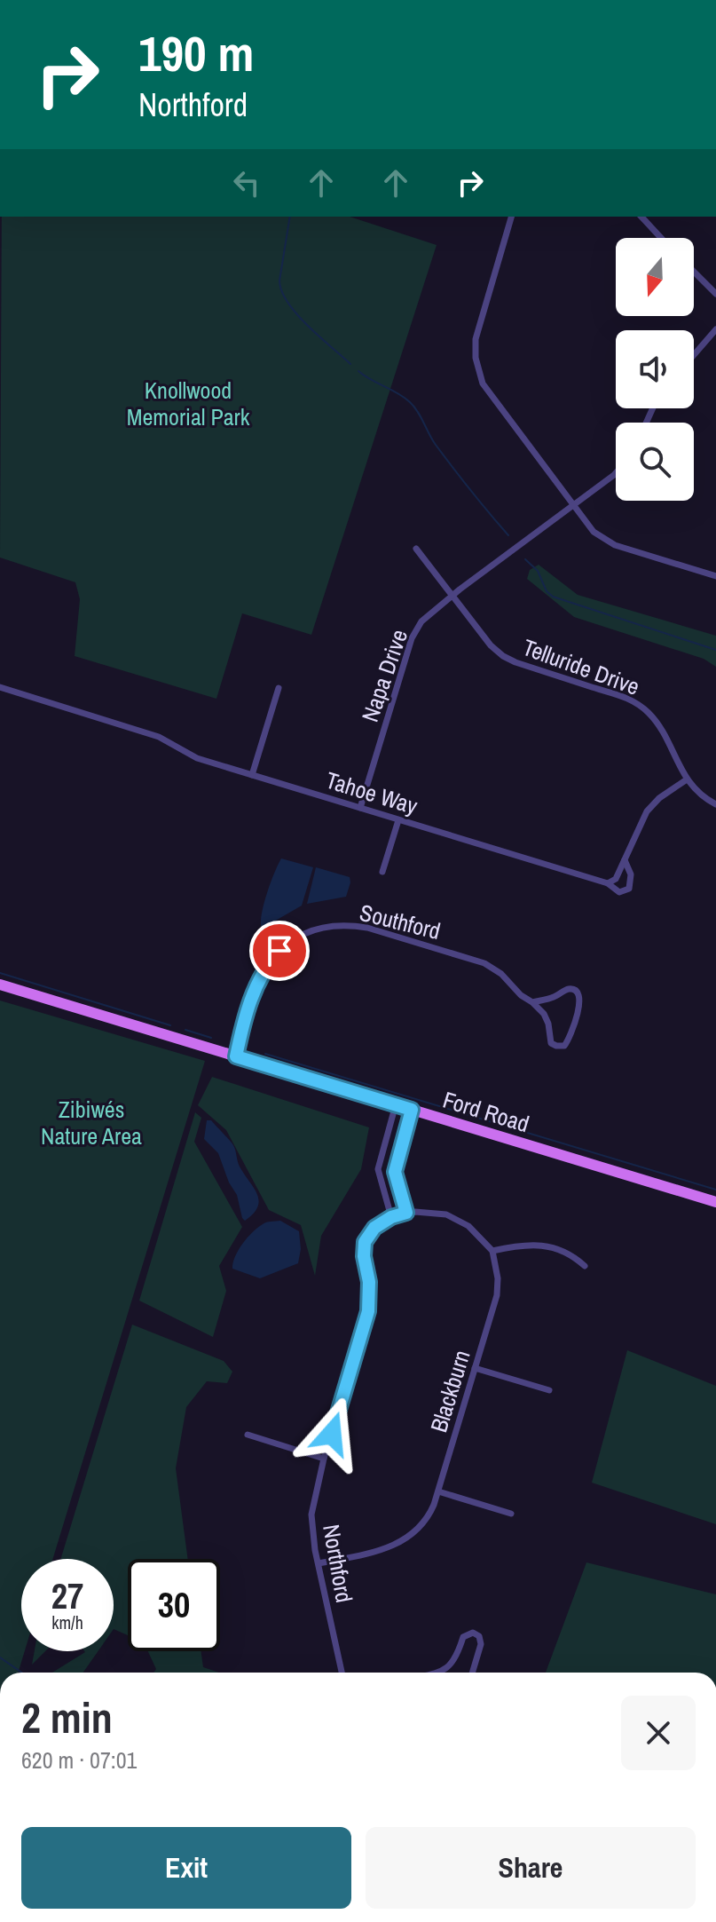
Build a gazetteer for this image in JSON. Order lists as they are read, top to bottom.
{
  "streets": {
    "main road": ["Ford Road"],
    "street": [
      "Telluride Drive",
      "Napa Drive",
      "Tahoe Way",
      "Southford",
      "Blackburn",
      "Northford"
    ]
  },
  "crossings": [
    ["Telluride Drive", "Napa Drive"],
    ["Napa Drive", "Tahoe Way"],
    ["Southford", "Ford Road"],
    ["Blackburn", "Northford"]
  ],
  "parks": ["Knollwood Memorial Park", "Zibiwés Nature Area"],
  "north": "bottom",
  "page": {
    "turn": ["190 m", "Northford"],
    "speed": "27 km/h",
    "limit": "30",
    "heading": ["2 min", "620 m · 07:01"],
    "buttons": ["Exit", "Share"]
  }
}
